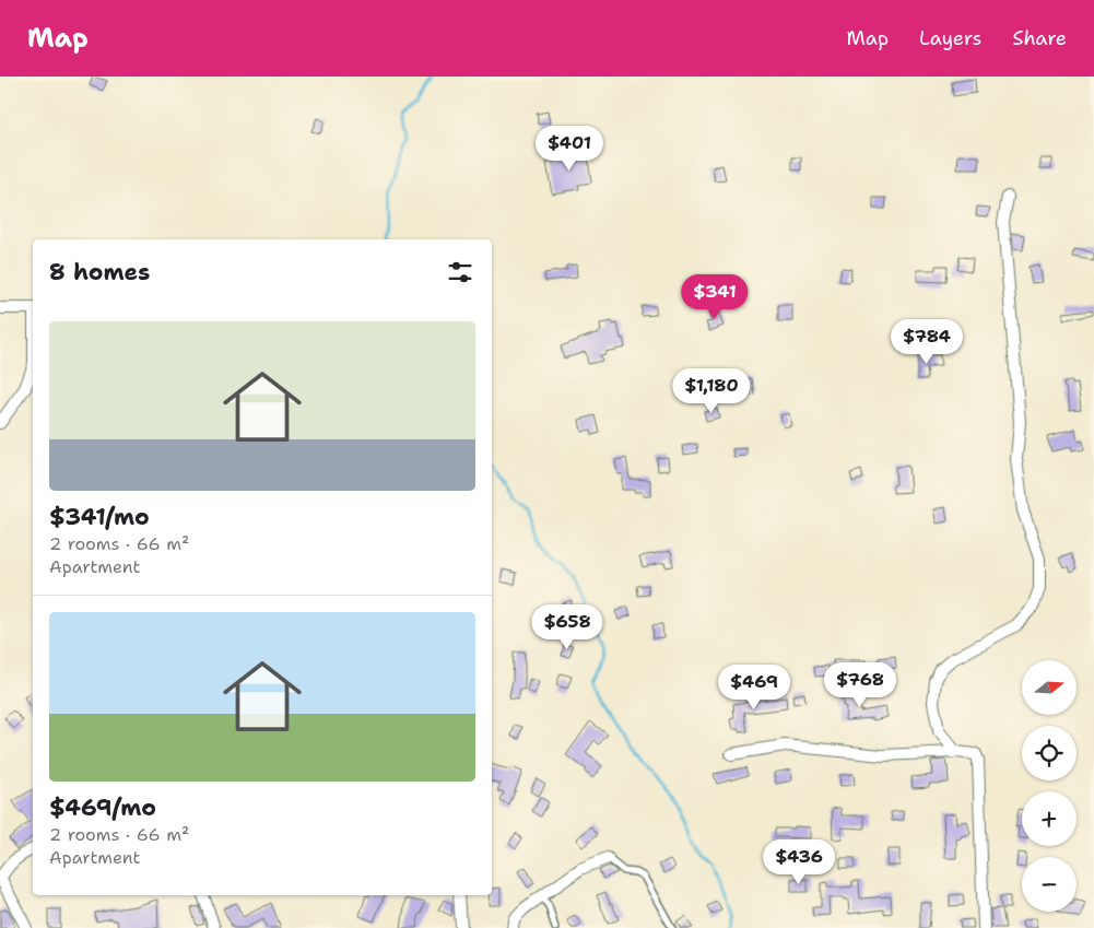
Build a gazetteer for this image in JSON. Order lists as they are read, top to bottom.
{
  "north": "right",
  "page": {
    "header": "Map",
    "nav": ["Map", "Layers", "Share"],
    "price": [
      "$401",
      "$341",
      "$784",
      "$1,180",
      "$658",
      "$768",
      "$469",
      "$436"
    ],
    "heading": "8 homes",
    "list": [
      {
        "name": "$341/mo",
        "note": "2 rooms · 66 m² · Apartment"
      },
      {
        "name": "$469/mo",
        "note": "2 rooms · 66 m² · Apartment"
      }
    ],
    "map_buttons": ["+", "−"]
  }
}
